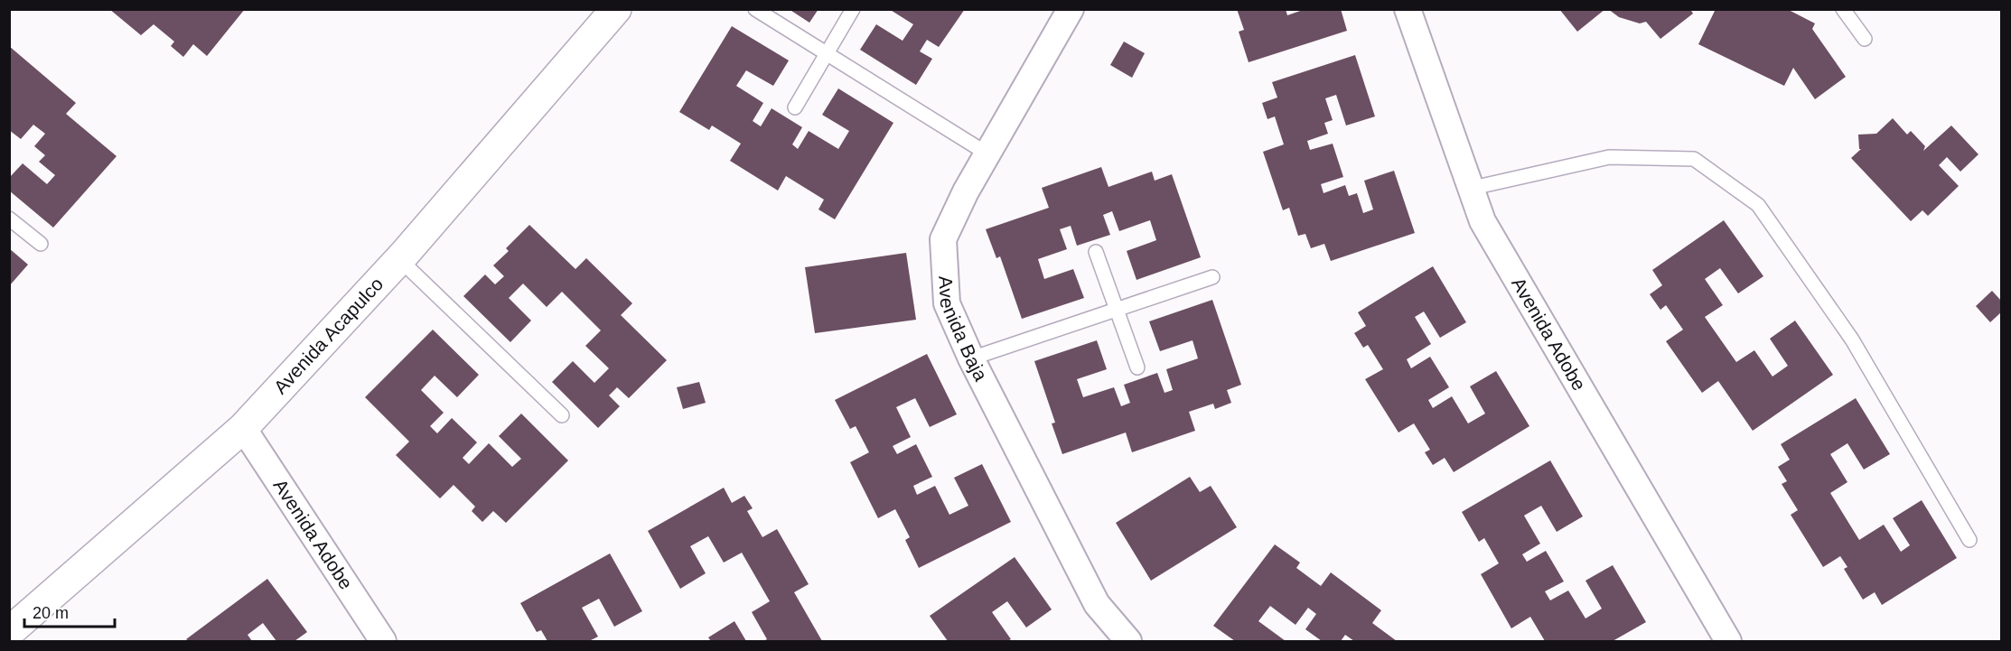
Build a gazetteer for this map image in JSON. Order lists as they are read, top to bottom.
{
  "streets": {
    "street": ["Avenida Baja", "Avenida Adobe", "Avenida Acapulco"]
  },
  "crossings": [
    ["Avenida Adobe", "Avenida Acapulco"]
  ],
  "scale_bar": "20 m"
}
